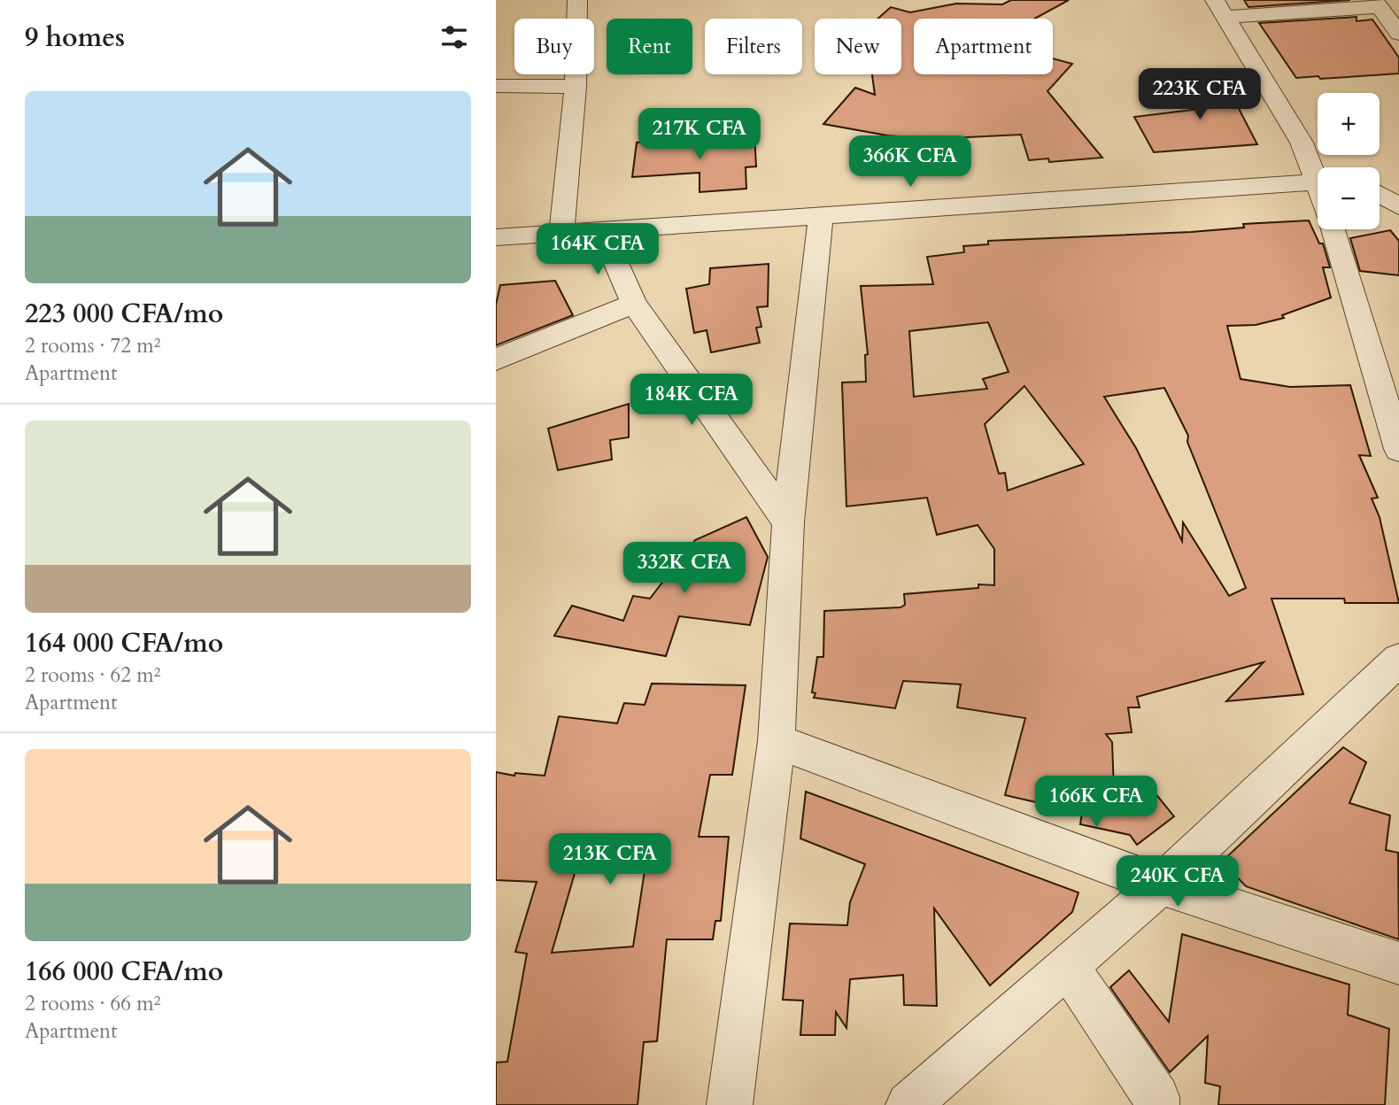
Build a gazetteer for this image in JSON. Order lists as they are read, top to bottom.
{
  "page": {
    "heading": "9 homes",
    "chip": [
      "Buy",
      "Rent",
      "Filters",
      "New",
      "Apartment"
    ],
    "price": [
      "223K CFA",
      "217K CFA",
      "366K CFA",
      "164K CFA",
      "184K CFA",
      "332K CFA",
      "166K CFA",
      "213K CFA",
      "240K CFA"
    ],
    "list": [
      {
        "name": "223 000 CFA/mo",
        "note": "2 rooms · 72 m² · Apartment"
      },
      {
        "name": "164 000 CFA/mo",
        "note": "2 rooms · 62 m² · Apartment"
      },
      {
        "name": "166 000 CFA/mo",
        "note": "2 rooms · 66 m² · Apartment"
      }
    ],
    "map_buttons": ["+", "−"]
  }
}
